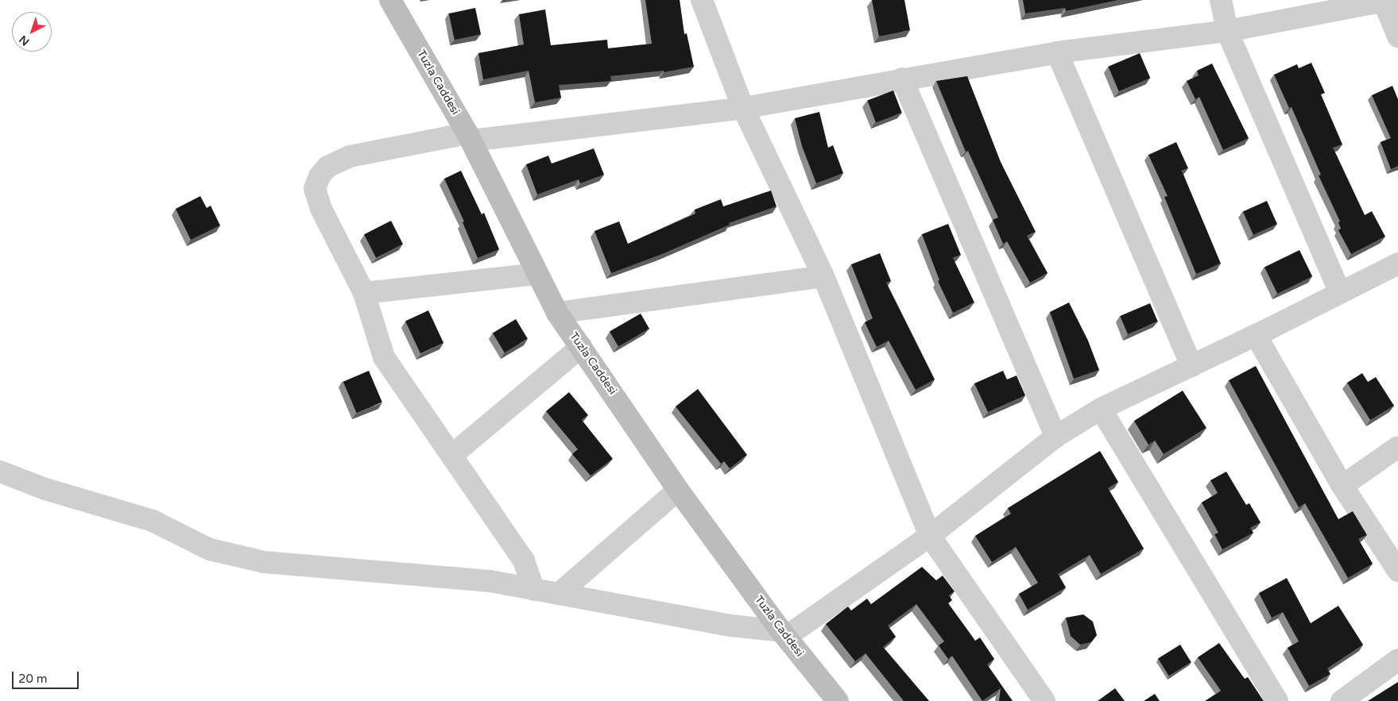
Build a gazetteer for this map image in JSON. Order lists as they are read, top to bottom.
{
  "streets": {
    "main road": ["Tuzla Caddesi"]
  },
  "scale_bar": "20 m",
  "north": "bottom left"
}
